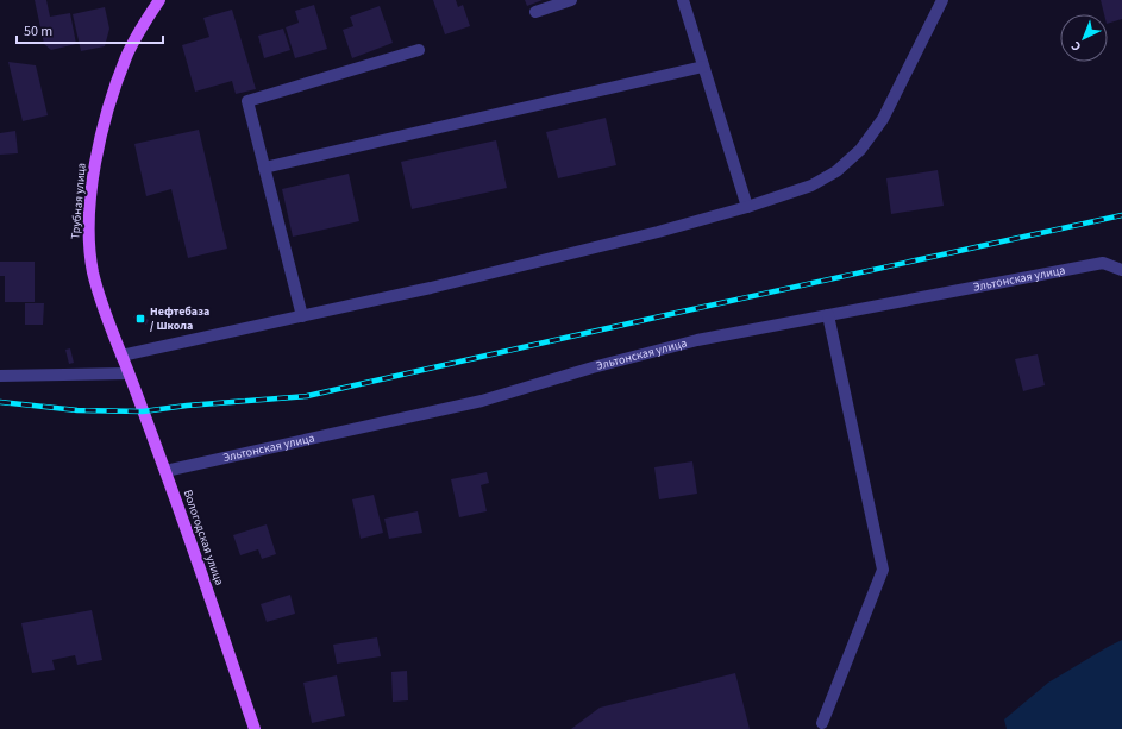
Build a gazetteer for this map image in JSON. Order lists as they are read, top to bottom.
{
  "streets": {
    "main road": ["Трубная улица", "Вологодская улица"],
    "street": ["Эльтонская улица"]
  },
  "crossings": [
    ["Трубная улица", "Вологодская улица"],
    ["Эльтонская улица", "Вологодская улица"]
  ],
  "places": {
    "transit": ["Нефтебаза / Школа"]
  },
  "scale_bar": "50 m",
  "north": "bottom left"
}
